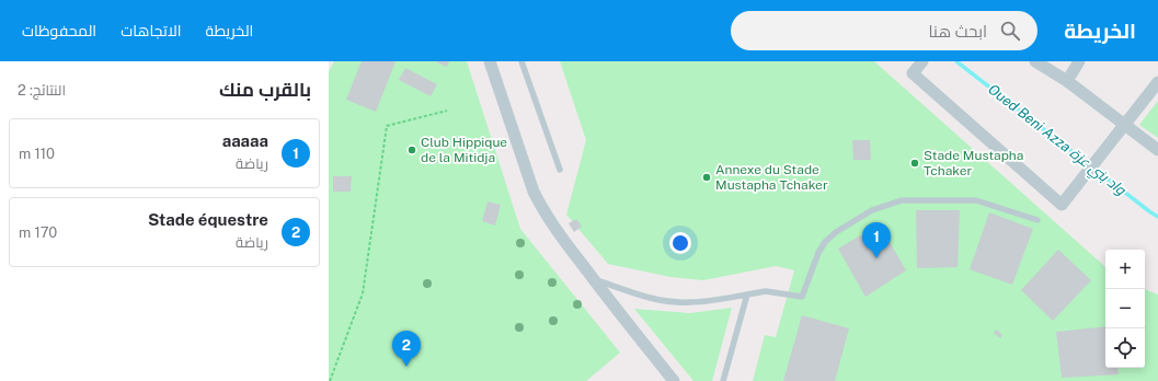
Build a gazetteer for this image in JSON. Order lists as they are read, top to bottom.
{
  "water": ["Oued Beni Azza واد بني عزة"],
  "places": ["Club Hippique de la Mitidja", "Stade Mustapha Tchaker", "Annexe du Stade Mustapha Tchaker"],
  "page": {
    "header": "الخريطة",
    "search": "ابحث هنا",
    "nav": ["الخريطة", "الاتجاهات", "المحفوظات"],
    "heading": ["بالقرب منك", "النتائج: 2"],
    "list": [
      {
        "mark": "1",
        "name": "aaaaa",
        "note": "رياضة",
        "value": "110 m"
      },
      {
        "mark": "2",
        "name": "Stade équestre",
        "note": "رياضة",
        "value": "170 m"
      }
    ],
    "pins": ["1", "2"],
    "map_buttons": ["+", "−"]
  }
}
